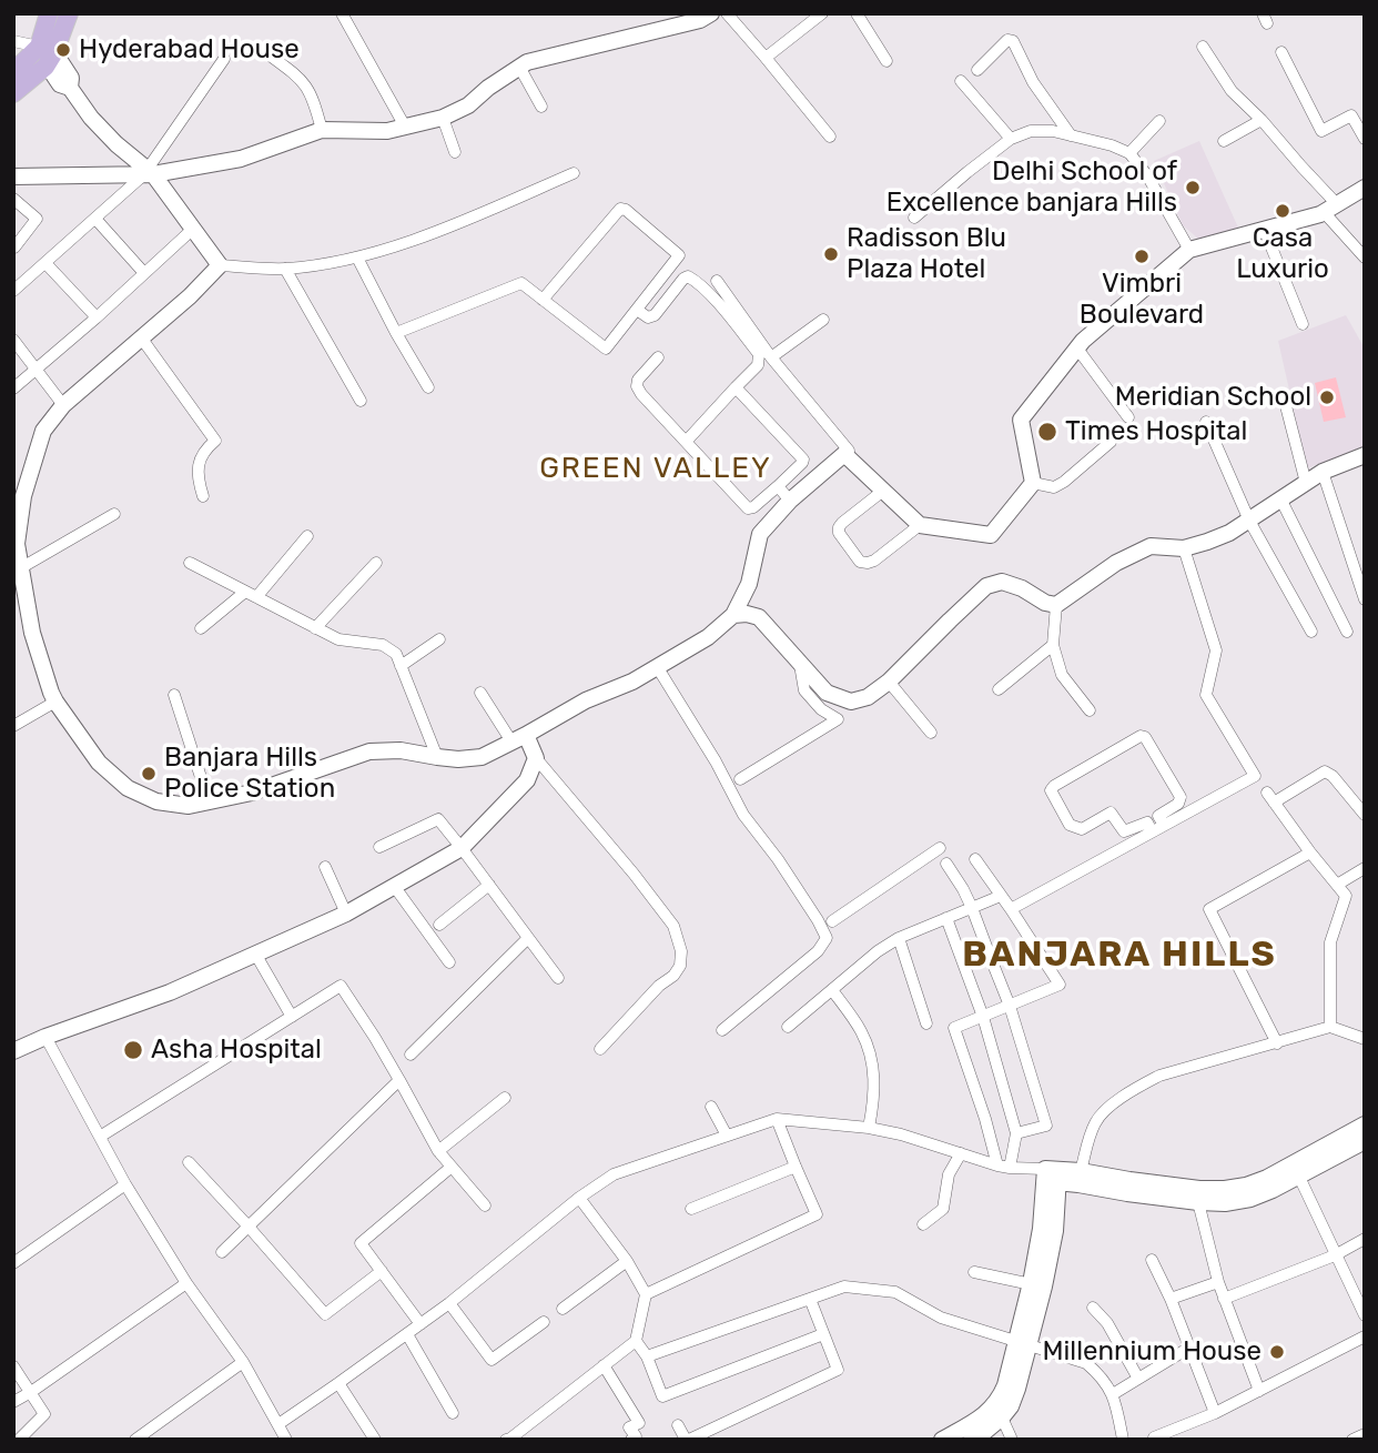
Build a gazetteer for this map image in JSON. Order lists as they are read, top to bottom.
{
  "districts": ["GREEN VALLEY", "BANJARA HILLS"],
  "places": [
    "Hyderabad House",
    "Delhi School of Excellence banjara Hills",
    "Casa Luxurio",
    "Radisson Blu Plaza Hotel",
    "Vimbri Boulevard",
    "Meridian School",
    "Times Hospital",
    "Banjara Hills Police Station",
    "Asha Hospital",
    "Millennium House"
  ]
}
